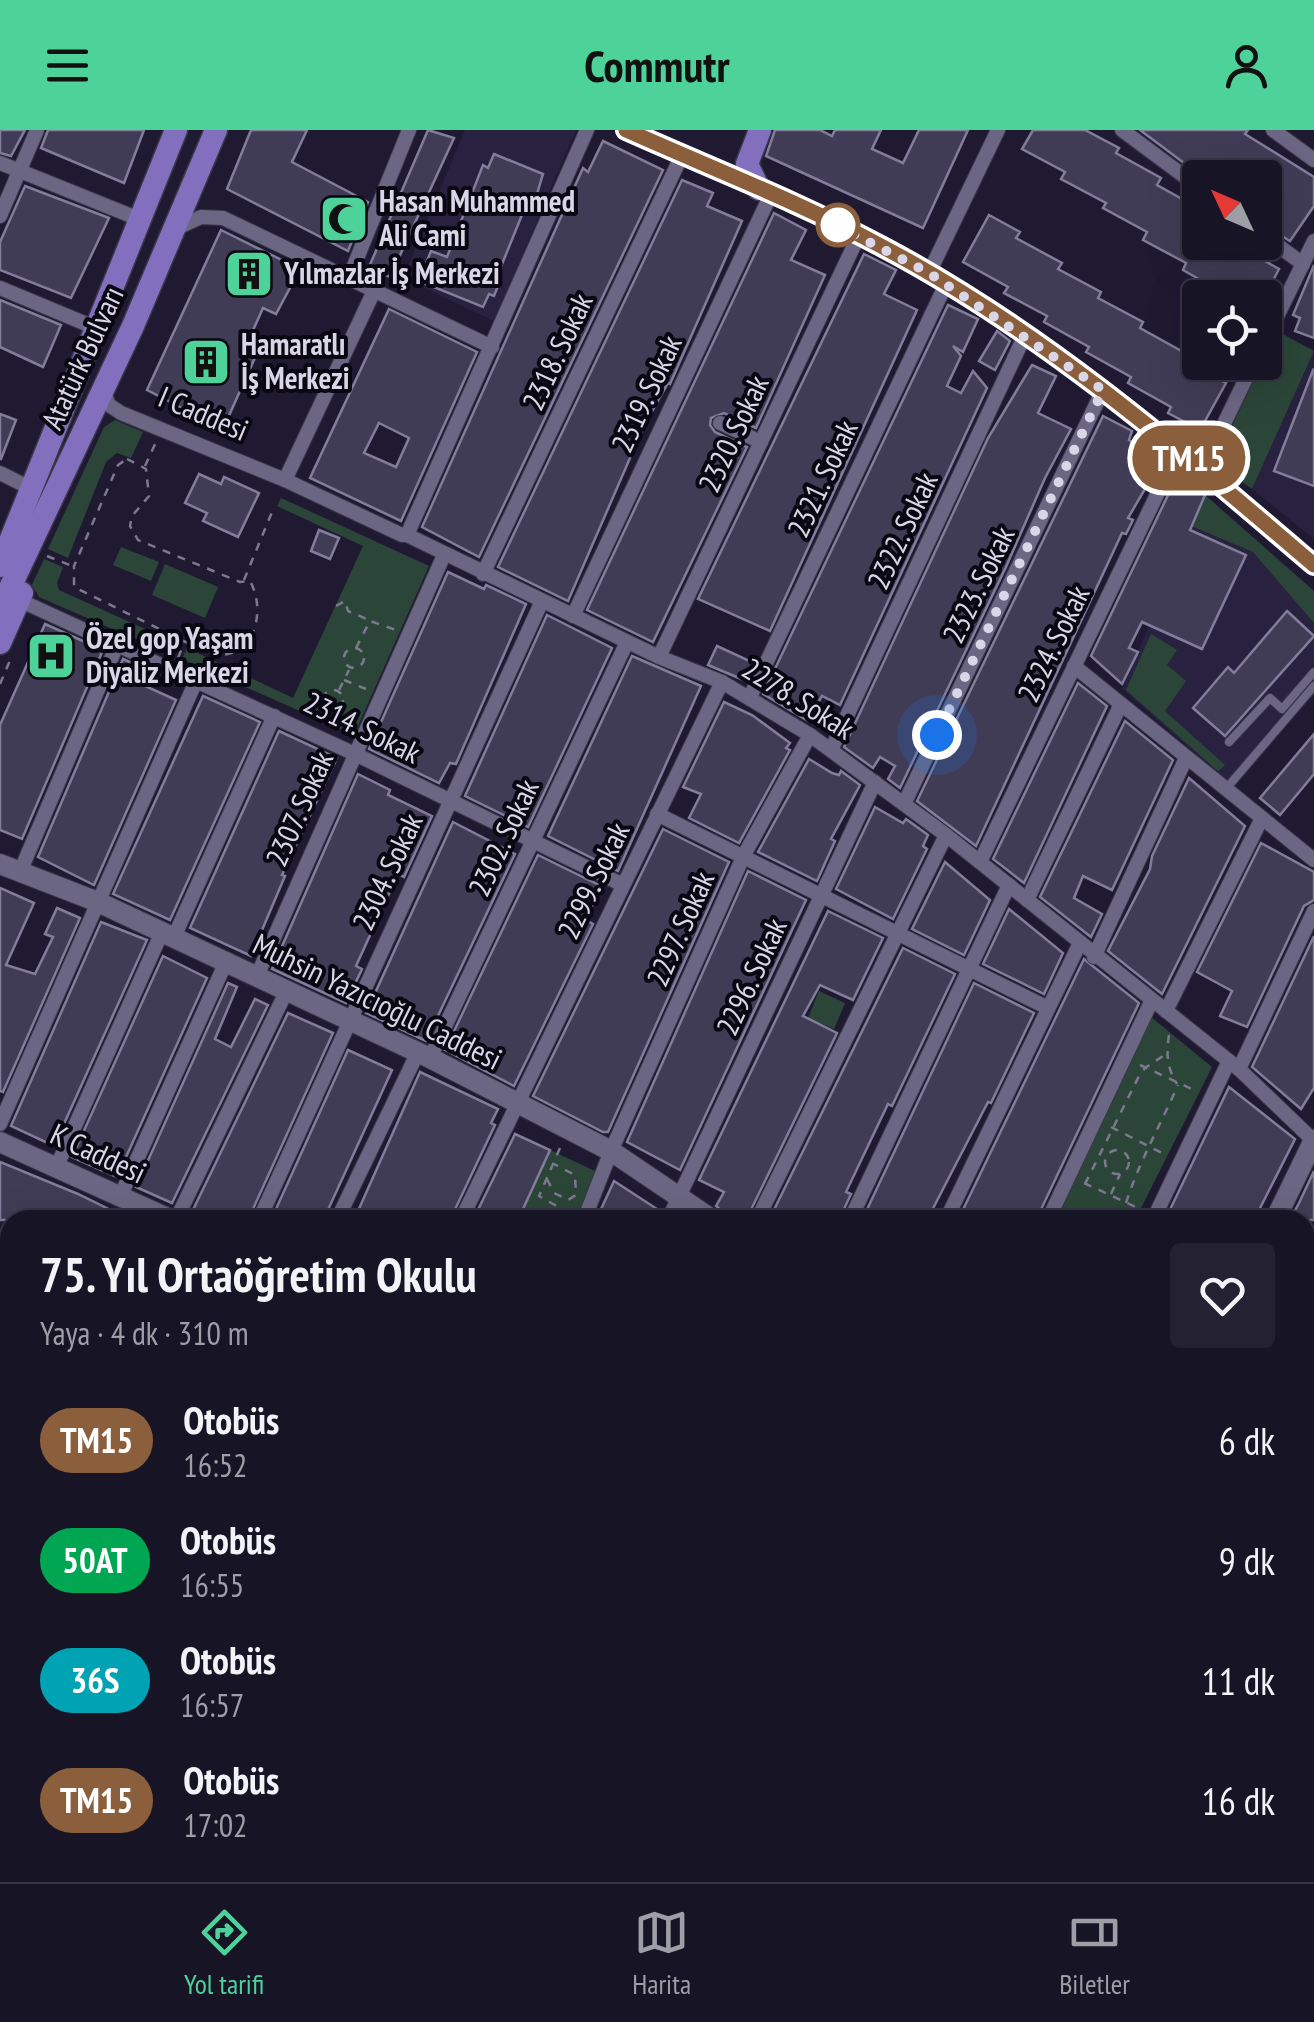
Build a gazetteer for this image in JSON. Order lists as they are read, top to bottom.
{
  "streets": {
    "main road": ["Atatürk Bulvarı", "Muhsin Yazıcıoğlu Caddesi", "K Caddesi"],
    "street": [
      "2318. Sokak",
      "2319. Sokak",
      "I Caddesi",
      "2320. Sokak",
      "2321. Sokak",
      "2322. Sokak",
      "2323. Sokak",
      "2324. Sokak",
      "2278. Sokak",
      "2314. Sokak",
      "2307. Sokak",
      "2302. Sokak",
      "2304. Sokak",
      "2299. Sokak",
      "2297. Sokak",
      "2296. Sokak"
    ]
  },
  "crossings": [
    ["2318. Sokak", "2278. Sokak"],
    ["Atatürk Bulvarı", "2314. Sokak"],
    ["2319. Sokak", "2278. Sokak"],
    ["I Caddesi", "2278. Sokak"],
    ["2320. Sokak", "2278. Sokak"],
    ["2321. Sokak", "2278. Sokak"],
    ["2322. Sokak", "2278. Sokak"],
    ["2323. Sokak", "2278. Sokak"],
    ["2324. Sokak", "2278. Sokak"],
    ["2278. Sokak", "2307. Sokak"],
    ["2278. Sokak", "2302. Sokak"],
    ["2278. Sokak", "2304. Sokak"],
    ["2278. Sokak", "2299. Sokak"],
    ["2278. Sokak", "2297. Sokak"],
    ["2278. Sokak", "2296. Sokak"],
    ["2314. Sokak", "2307. Sokak"],
    ["2314. Sokak", "2302. Sokak"],
    ["2314. Sokak", "2304. Sokak"],
    ["2314. Sokak", "2299. Sokak"],
    ["2307. Sokak", "Muhsin Yazıcıoğlu Caddesi"],
    ["2302. Sokak", "Muhsin Yazıcıoğlu Caddesi"],
    ["2304. Sokak", "Muhsin Yazıcıoğlu Caddesi"],
    ["2299. Sokak", "Muhsin Yazıcıoğlu Caddesi"],
    ["2297. Sokak", "Muhsin Yazıcıoğlu Caddesi"],
    ["2296. Sokak", "Muhsin Yazıcıoğlu Caddesi"]
  ],
  "places": {
    "mosque": ["Hasan Muhammed Ali Cami"],
    "building": ["Yılmazlar İş Merkezi", "Hamaratlı İş Merkezi"],
    "hospital": ["Özel gop Yaşam Diyaliz Merkezi"]
  },
  "lines": ["bus line TM15"],
  "north": "top left",
  "page": {
    "header": "Commutr",
    "on_map": "TM15",
    "heading": ["75. Yıl Ortaöğretim Okulu", "Yaya · 4 dk · 310 m"],
    "list": [
      {
        "mark": "TM15",
        "name": "Otobüs",
        "note": "16:52",
        "value": "6 dk"
      },
      {
        "mark": "50AT",
        "name": "Otobüs",
        "note": "16:55",
        "value": "9 dk"
      },
      {
        "mark": "36S",
        "name": "Otobüs",
        "note": "16:57",
        "value": "11 dk"
      },
      {
        "mark": "TM15",
        "name": "Otobüs",
        "note": "17:02",
        "value": "16 dk"
      }
    ],
    "tabs": ["Yol tarifi", "Harita", "Biletler"]
  }
}
